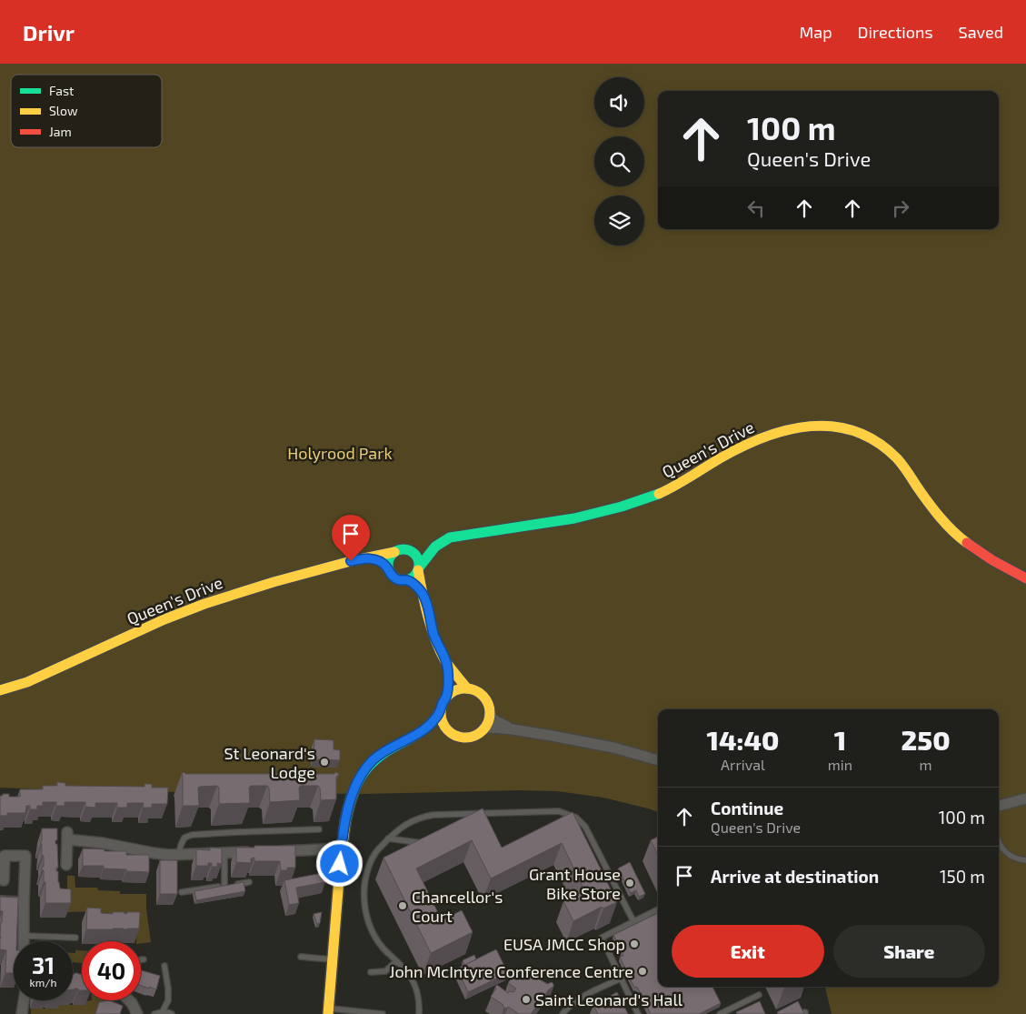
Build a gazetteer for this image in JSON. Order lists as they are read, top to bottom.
{
  "streets": {
    "street": ["Queen's Drive"]
  },
  "parks": ["Holyrood Park"],
  "places": [
    "St Leonard's Lodge",
    "Grant House Bike Store",
    "Chancellor's Court",
    "EUSA JMCC Shop",
    "John McIntyre Conference Centre",
    "Saint Leonard's Hall"
  ],
  "legend": ["Fast", "Slow", "Jam"],
  "page": {
    "header": "Drivr",
    "nav": ["Map", "Directions", "Saved"],
    "turn": ["100 m", "Queen's Drive"],
    "eta": [
      "14:40",
      "Arrival",
      "1",
      "min",
      "250",
      "m"
    ],
    "list": [
      {
        "name": "Continue",
        "note": "Queen's Drive",
        "value": "100 m"
      },
      {
        "name": "Arrive at destination",
        "value": "150 m"
      }
    ],
    "buttons": ["Exit", "Share"],
    "speed": "31 km/h",
    "limit": "40"
  }
}
